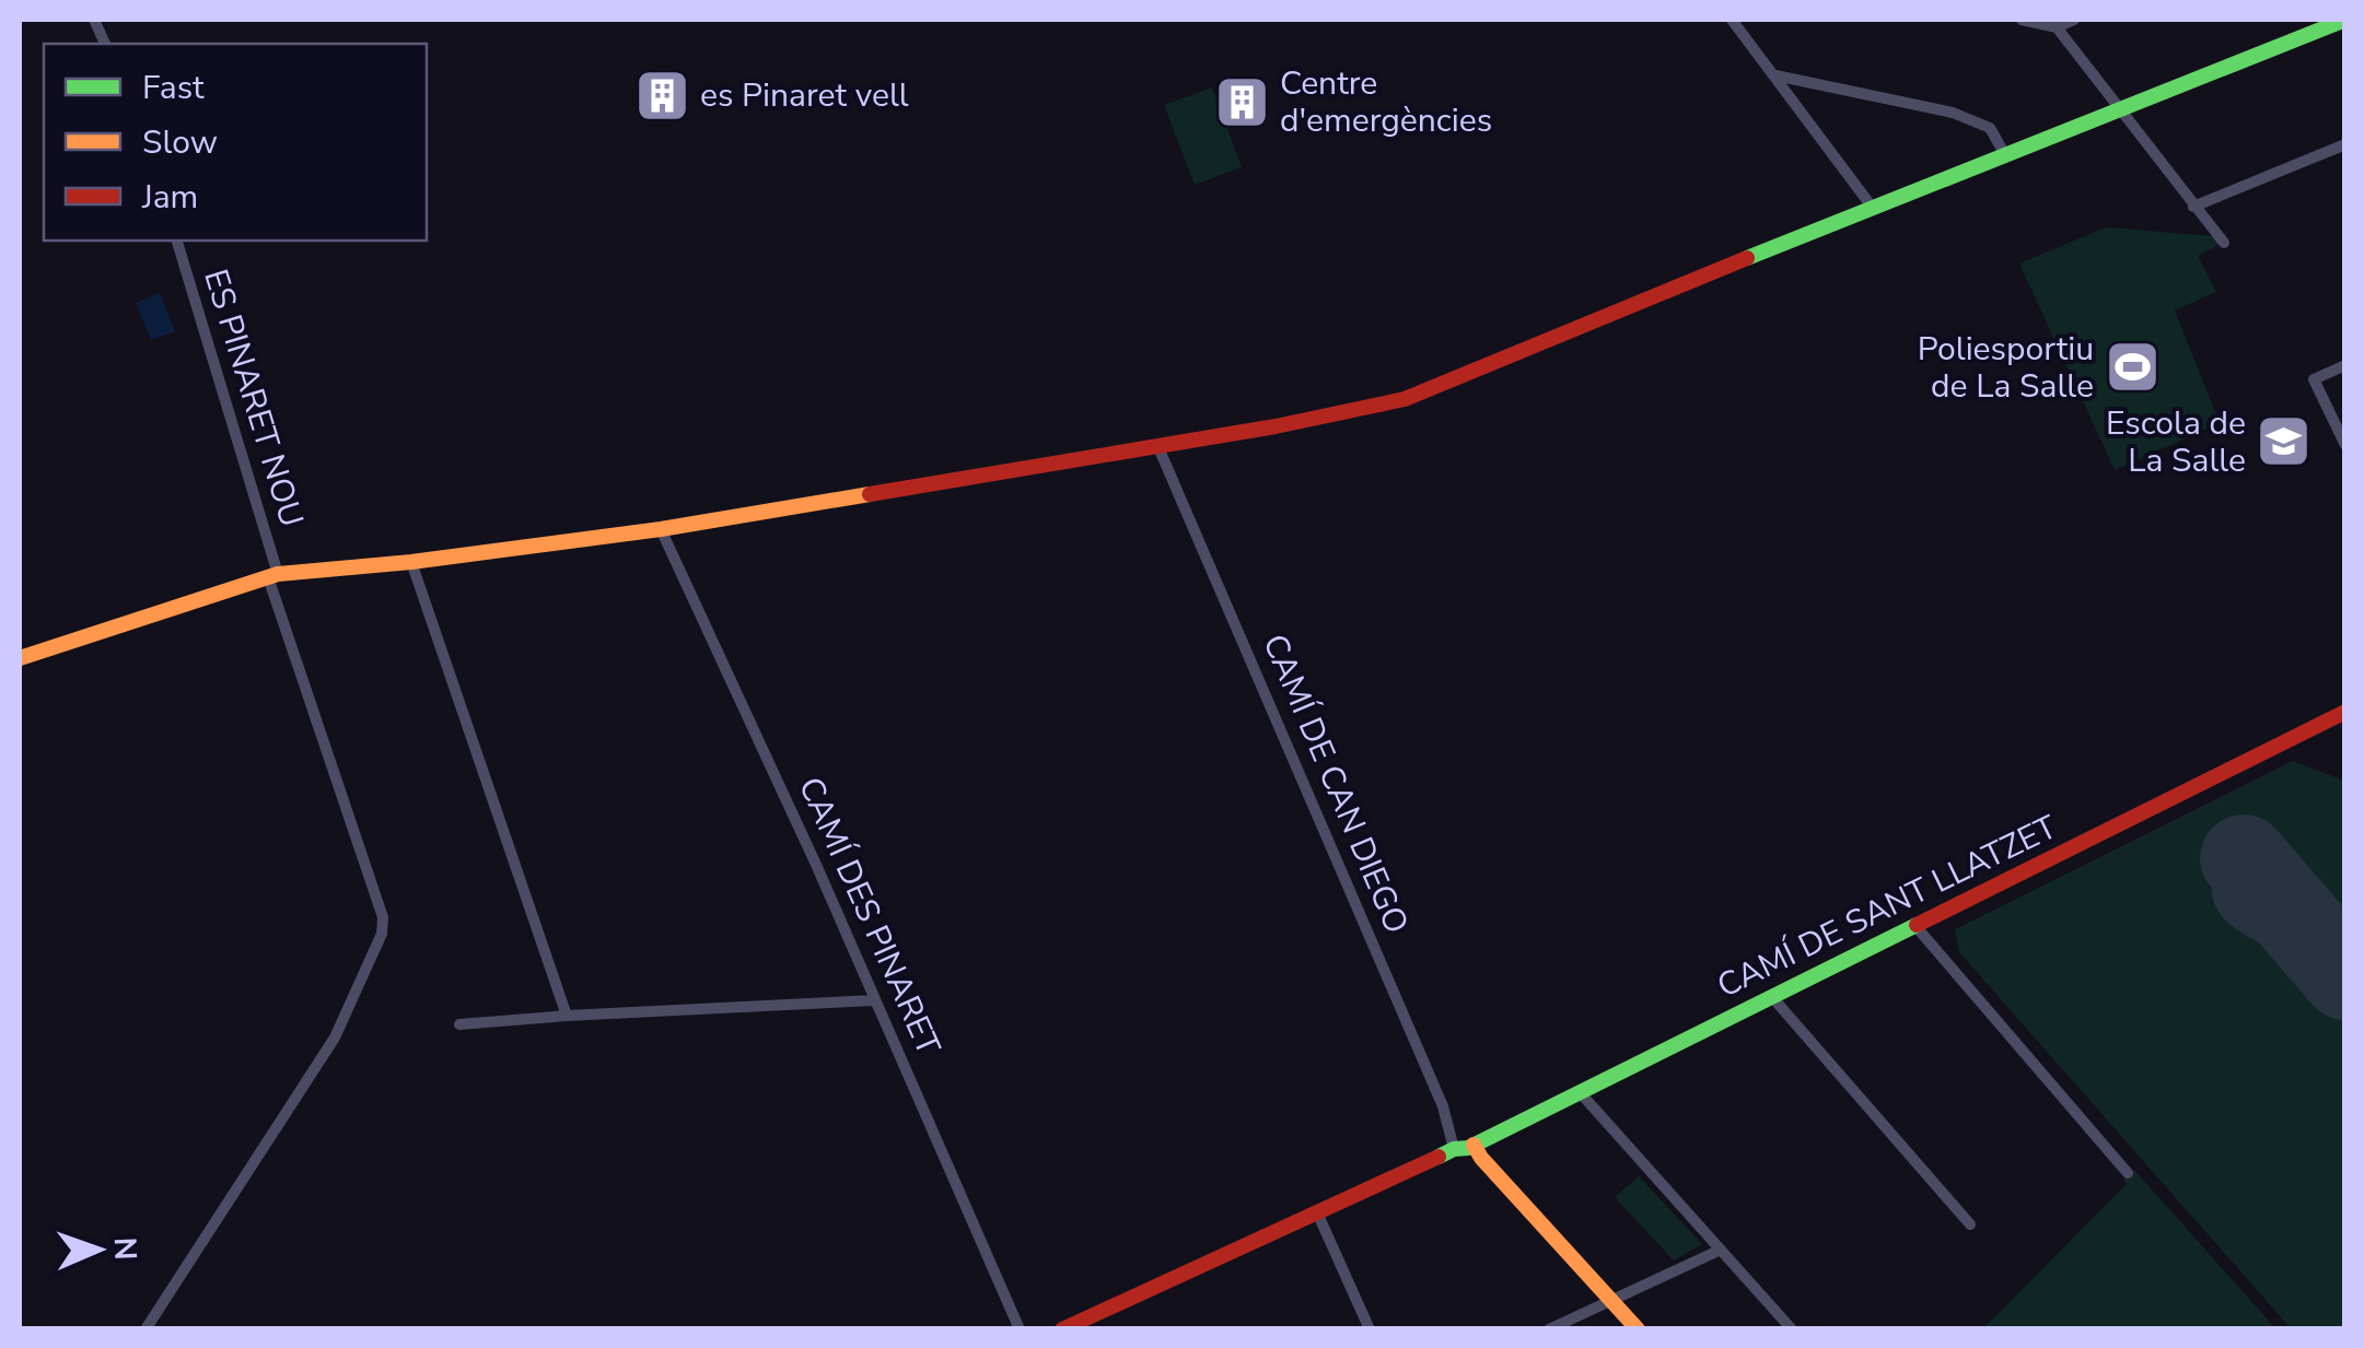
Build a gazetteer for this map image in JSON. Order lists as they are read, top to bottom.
{
  "streets": {
    "street": [
      "ES PINARET NOU",
      "CAMÍ DE CAN DIEGO",
      "CAMÍ DE SANT LLATZET",
      "CAMÍ DES PINARET"
    ]
  },
  "crossings": [
    ["CAMÍ DE CAN DIEGO", "CAMÍ DE SANT LLATZET"]
  ],
  "places": {
    "building": ["es Pinaret vell", "Centre d'emergències"],
    "sports": ["Poliesportiu de La Salle"],
    "school or university": ["Escola de La Salle"]
  },
  "legend": ["Fast", "Slow", "Jam"],
  "north": "right"
}
